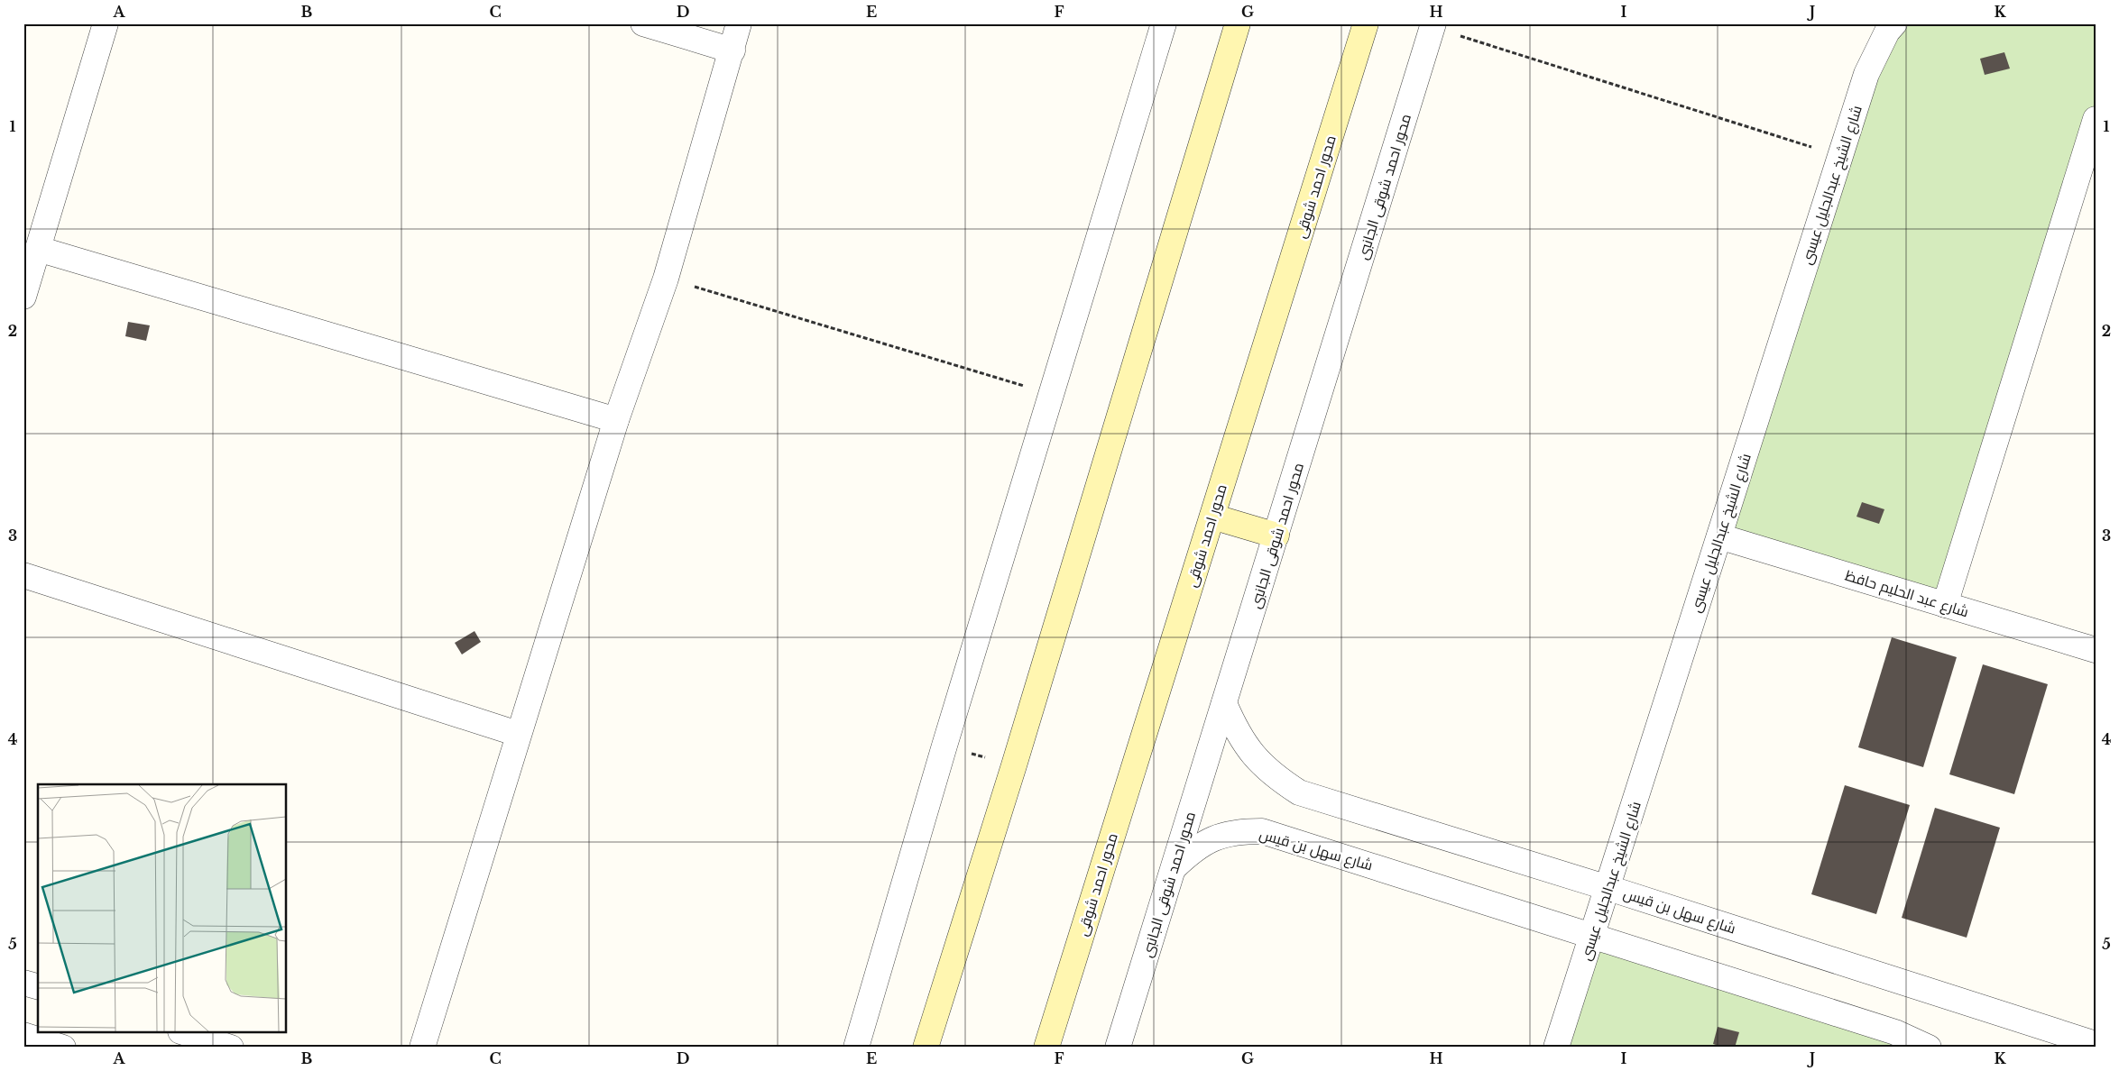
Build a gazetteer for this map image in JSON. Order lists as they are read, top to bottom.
{
  "streets": {
    "main road": ["محور احمد شوقى"],
    "street": [
      "شارع الشيخ عبدالجليل عيسى",
      "محور احمد شوقى الجانبى",
      "شارع عبد الحليم حافظ",
      "شارع سهل بن قيس"
    ]
  },
  "crossings": [
    ["شارع الشيخ عبدالجليل عيسى", "شارع عبد الحليم حافظ"],
    ["شارع الشيخ عبدالجليل عيسى", "شارع سهل بن قيس"],
    ["محور احمد شوقى الجانبى", "شارع سهل بن قيس"]
  ],
  "grid": {
    "columns": [
      "A",
      "B",
      "C",
      "D",
      "E",
      "F",
      "G",
      "H",
      "I",
      "J",
      "K"
    ],
    "rows": [
      "1",
      "2",
      "3",
      "4",
      "5"
    ]
  }
}
